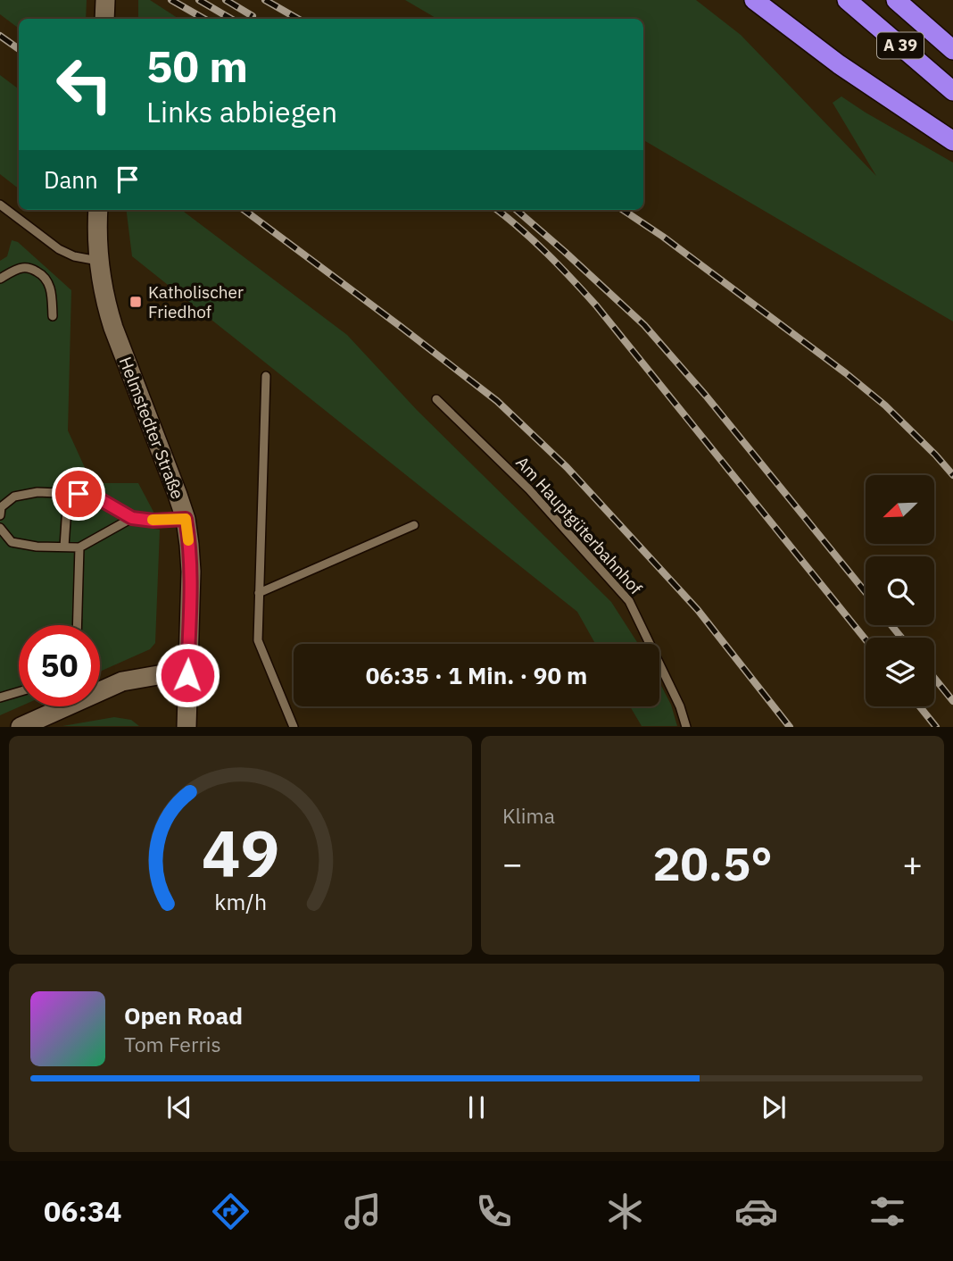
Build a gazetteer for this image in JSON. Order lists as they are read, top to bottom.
{
  "streets": {
    "highway": ["A 39"],
    "main road": ["Helmstedter Straße"],
    "lane": ["Am Hauptgüterbahnhof"]
  },
  "places": {
    "transit": ["Katholischer Friedhof"]
  },
  "north": "bottom left",
  "page": {
    "turn": ["50 m", "Links abbiegen"],
    "then": "Dann",
    "limit": "50",
    "trip": "06:35 · 1 Min. · 90 m",
    "tile": "Klima",
    "heat": ["−", "20.5°", "+"],
    "song": ["Open Road", "Tom Ferris"],
    "tabs": "06:34",
    "gauge": ["49", "km/h"]
  }
}
